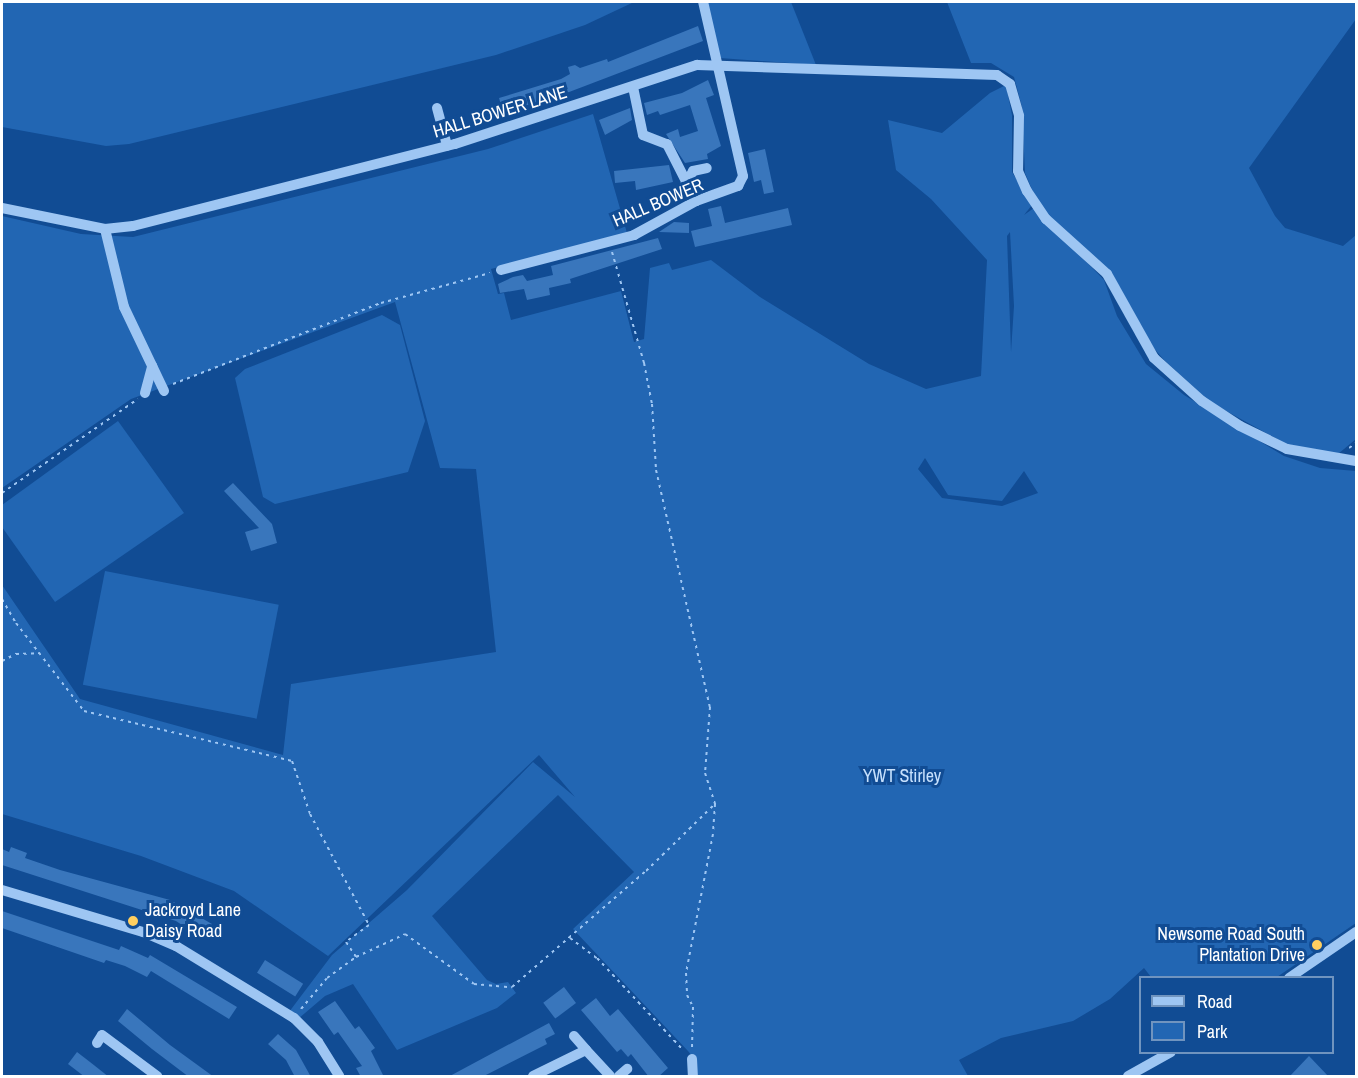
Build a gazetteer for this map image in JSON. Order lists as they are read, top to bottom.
{
  "streets": {
    "street": ["HALL BOWER LANE", "HALL BOWER"]
  },
  "crossings": [
    ["HALL BOWER LANE", "HALL BOWER"]
  ],
  "parks": ["YWT Stirley"],
  "places": ["Jackroyd Lane Daisy Road", "Newsome Road South Plantation Drive"],
  "legend": ["Road", "Park"]
}
